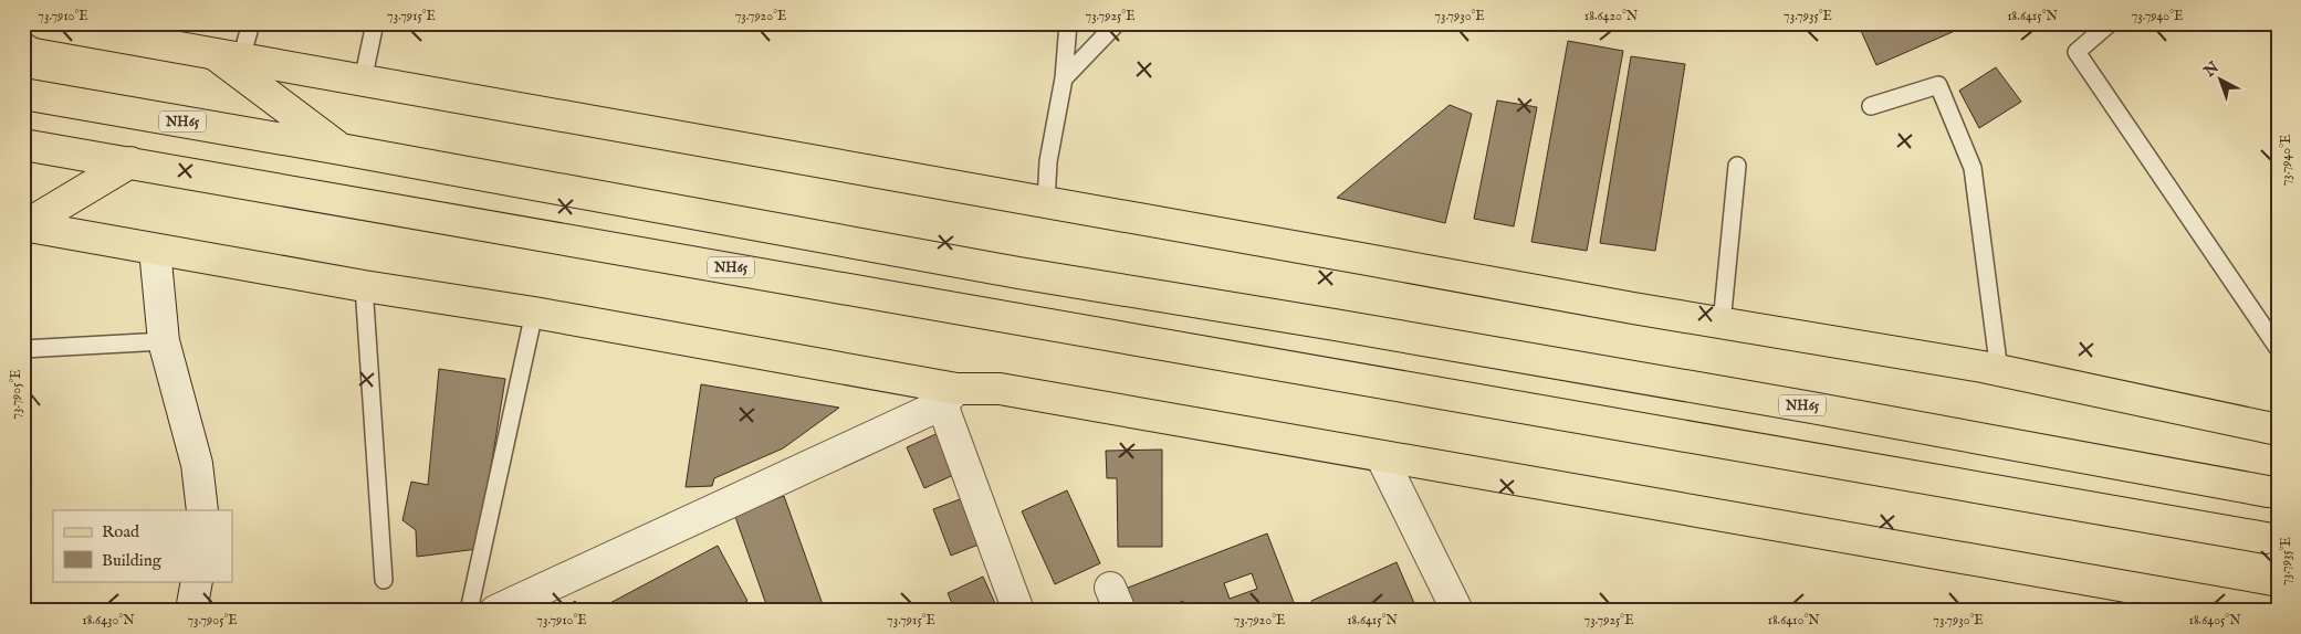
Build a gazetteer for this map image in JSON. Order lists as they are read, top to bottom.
{
  "streets": {
    "main road": ["NH65"]
  },
  "legend": ["Road", "Building"],
  "north": "top left",
  "coordinates": [
    "73.7910°E",
    "73.7915°E",
    "73.7920°E",
    "73.7925°E",
    "73.7930°E",
    "18.6420°N",
    "73.7935°E",
    "18.6415°N",
    "73.7940°E",
    "73.7905°E",
    "18.6430°N",
    "18.6410°N",
    "18.6405°N"
  ]
}
